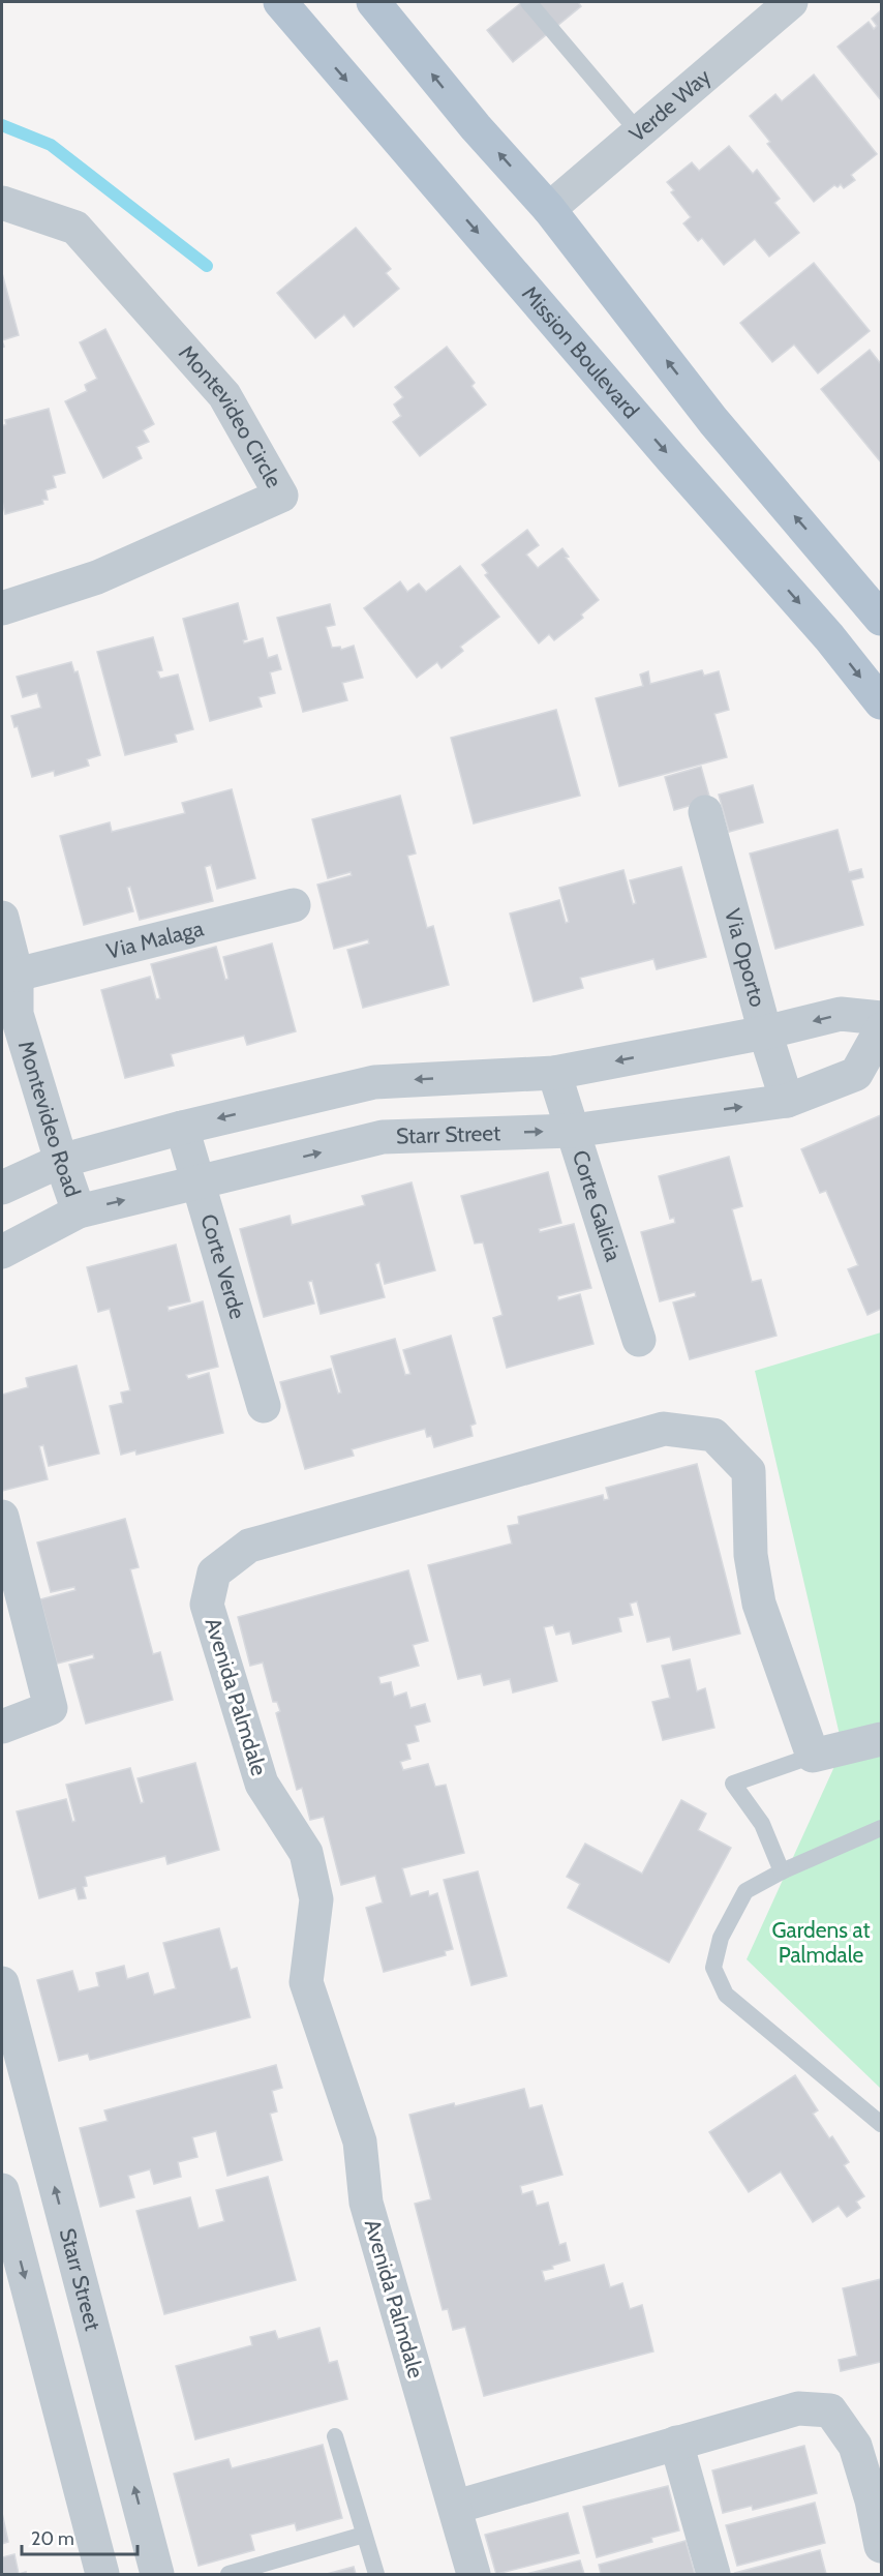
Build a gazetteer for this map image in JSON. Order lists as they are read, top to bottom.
{
  "streets": {
    "main road": ["Mission Boulevard"],
    "street": [
      "Verde Way",
      "Montevideo Circle",
      "Via Malaga",
      "Via Oporto",
      "Montevideo Road",
      "Starr Street",
      "Corte Galicia",
      "Corte Verde",
      "Avenida Palmdale"
    ]
  },
  "crossings": [
    ["Via Malaga", "Montevideo Road"],
    ["Via Oporto", "Starr Street"],
    ["Montevideo Road", "Starr Street"],
    ["Starr Street", "Corte Galicia"],
    ["Starr Street", "Corte Verde"]
  ],
  "parks": ["Gardens at Palmdale"],
  "scale_bar": "20 m"
}
